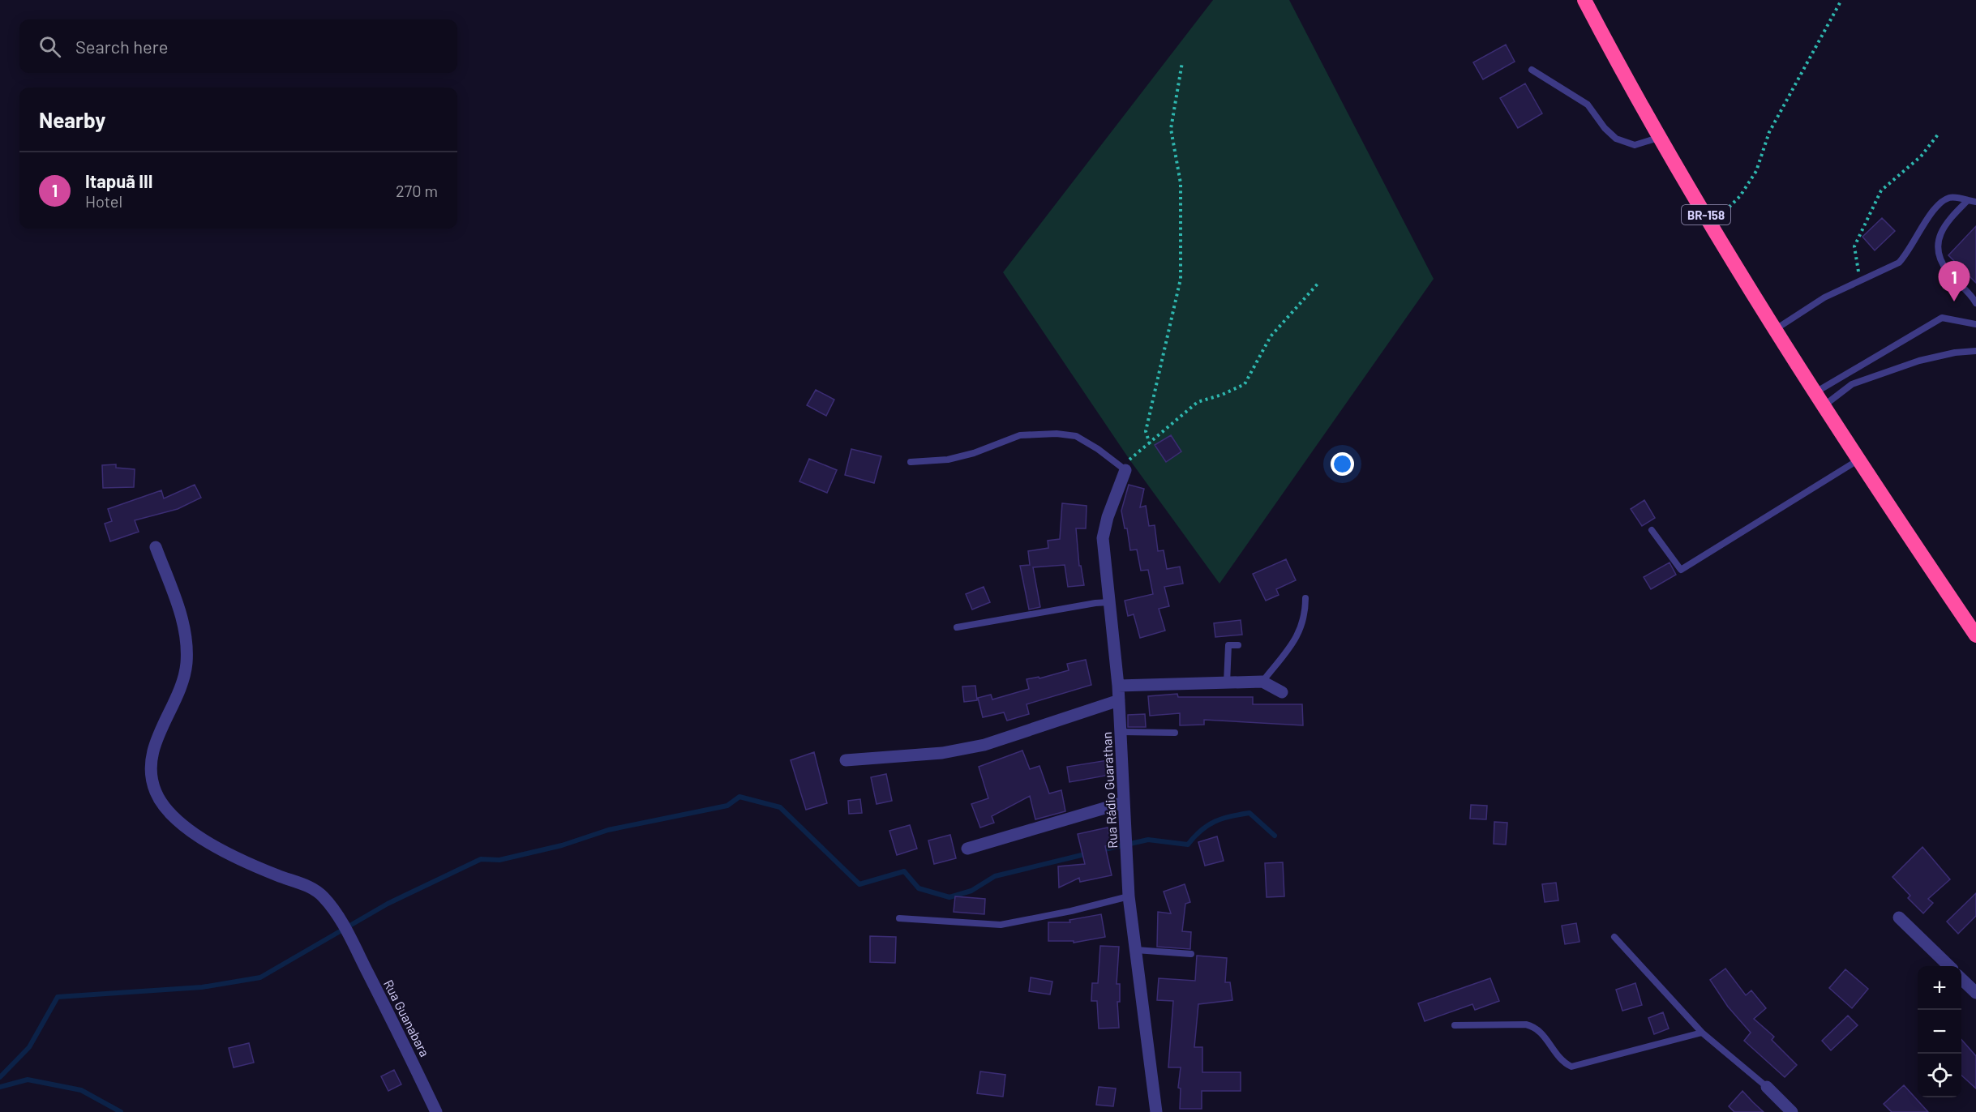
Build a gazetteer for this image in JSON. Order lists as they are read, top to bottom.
{
  "streets": {
    "highway": ["BR-158"],
    "street": ["Rua Rádio Guarathan", "Rua Guanabara"]
  },
  "page": {
    "search": "Search here",
    "heading": "Nearby",
    "list": [
      {
        "mark": "1",
        "name": "Itapuã III",
        "note": "Hotel",
        "value": "270 m"
      }
    ],
    "pins": "1",
    "map_buttons": ["+", "−"]
  }
}
